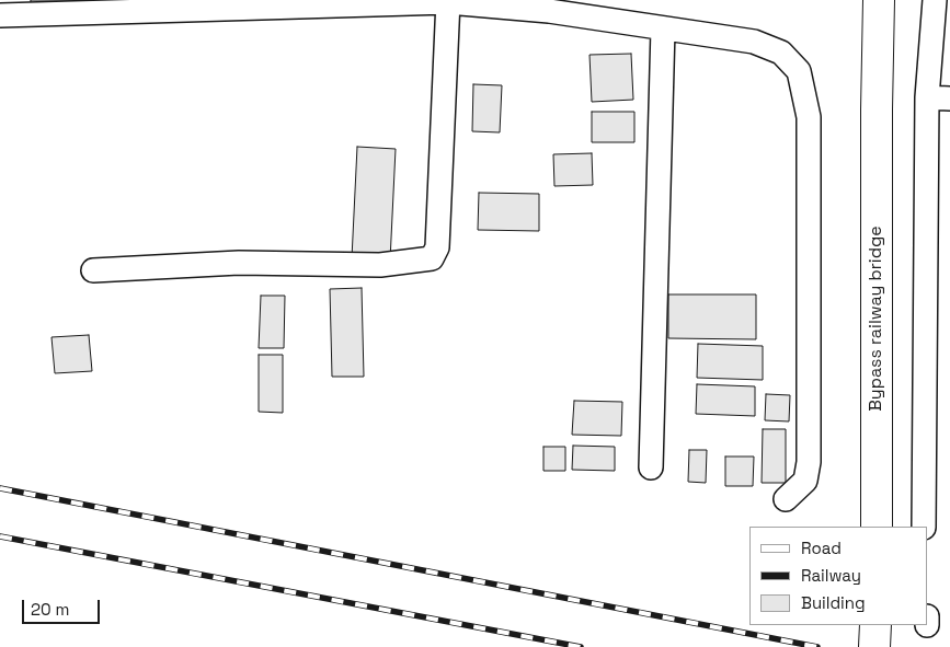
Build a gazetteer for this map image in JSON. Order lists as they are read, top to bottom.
{
  "streets": {
    "highway": ["Bypass railway bridge"]
  },
  "legend": ["Road", "Railway", "Building"],
  "scale_bar": "20 m"
}
